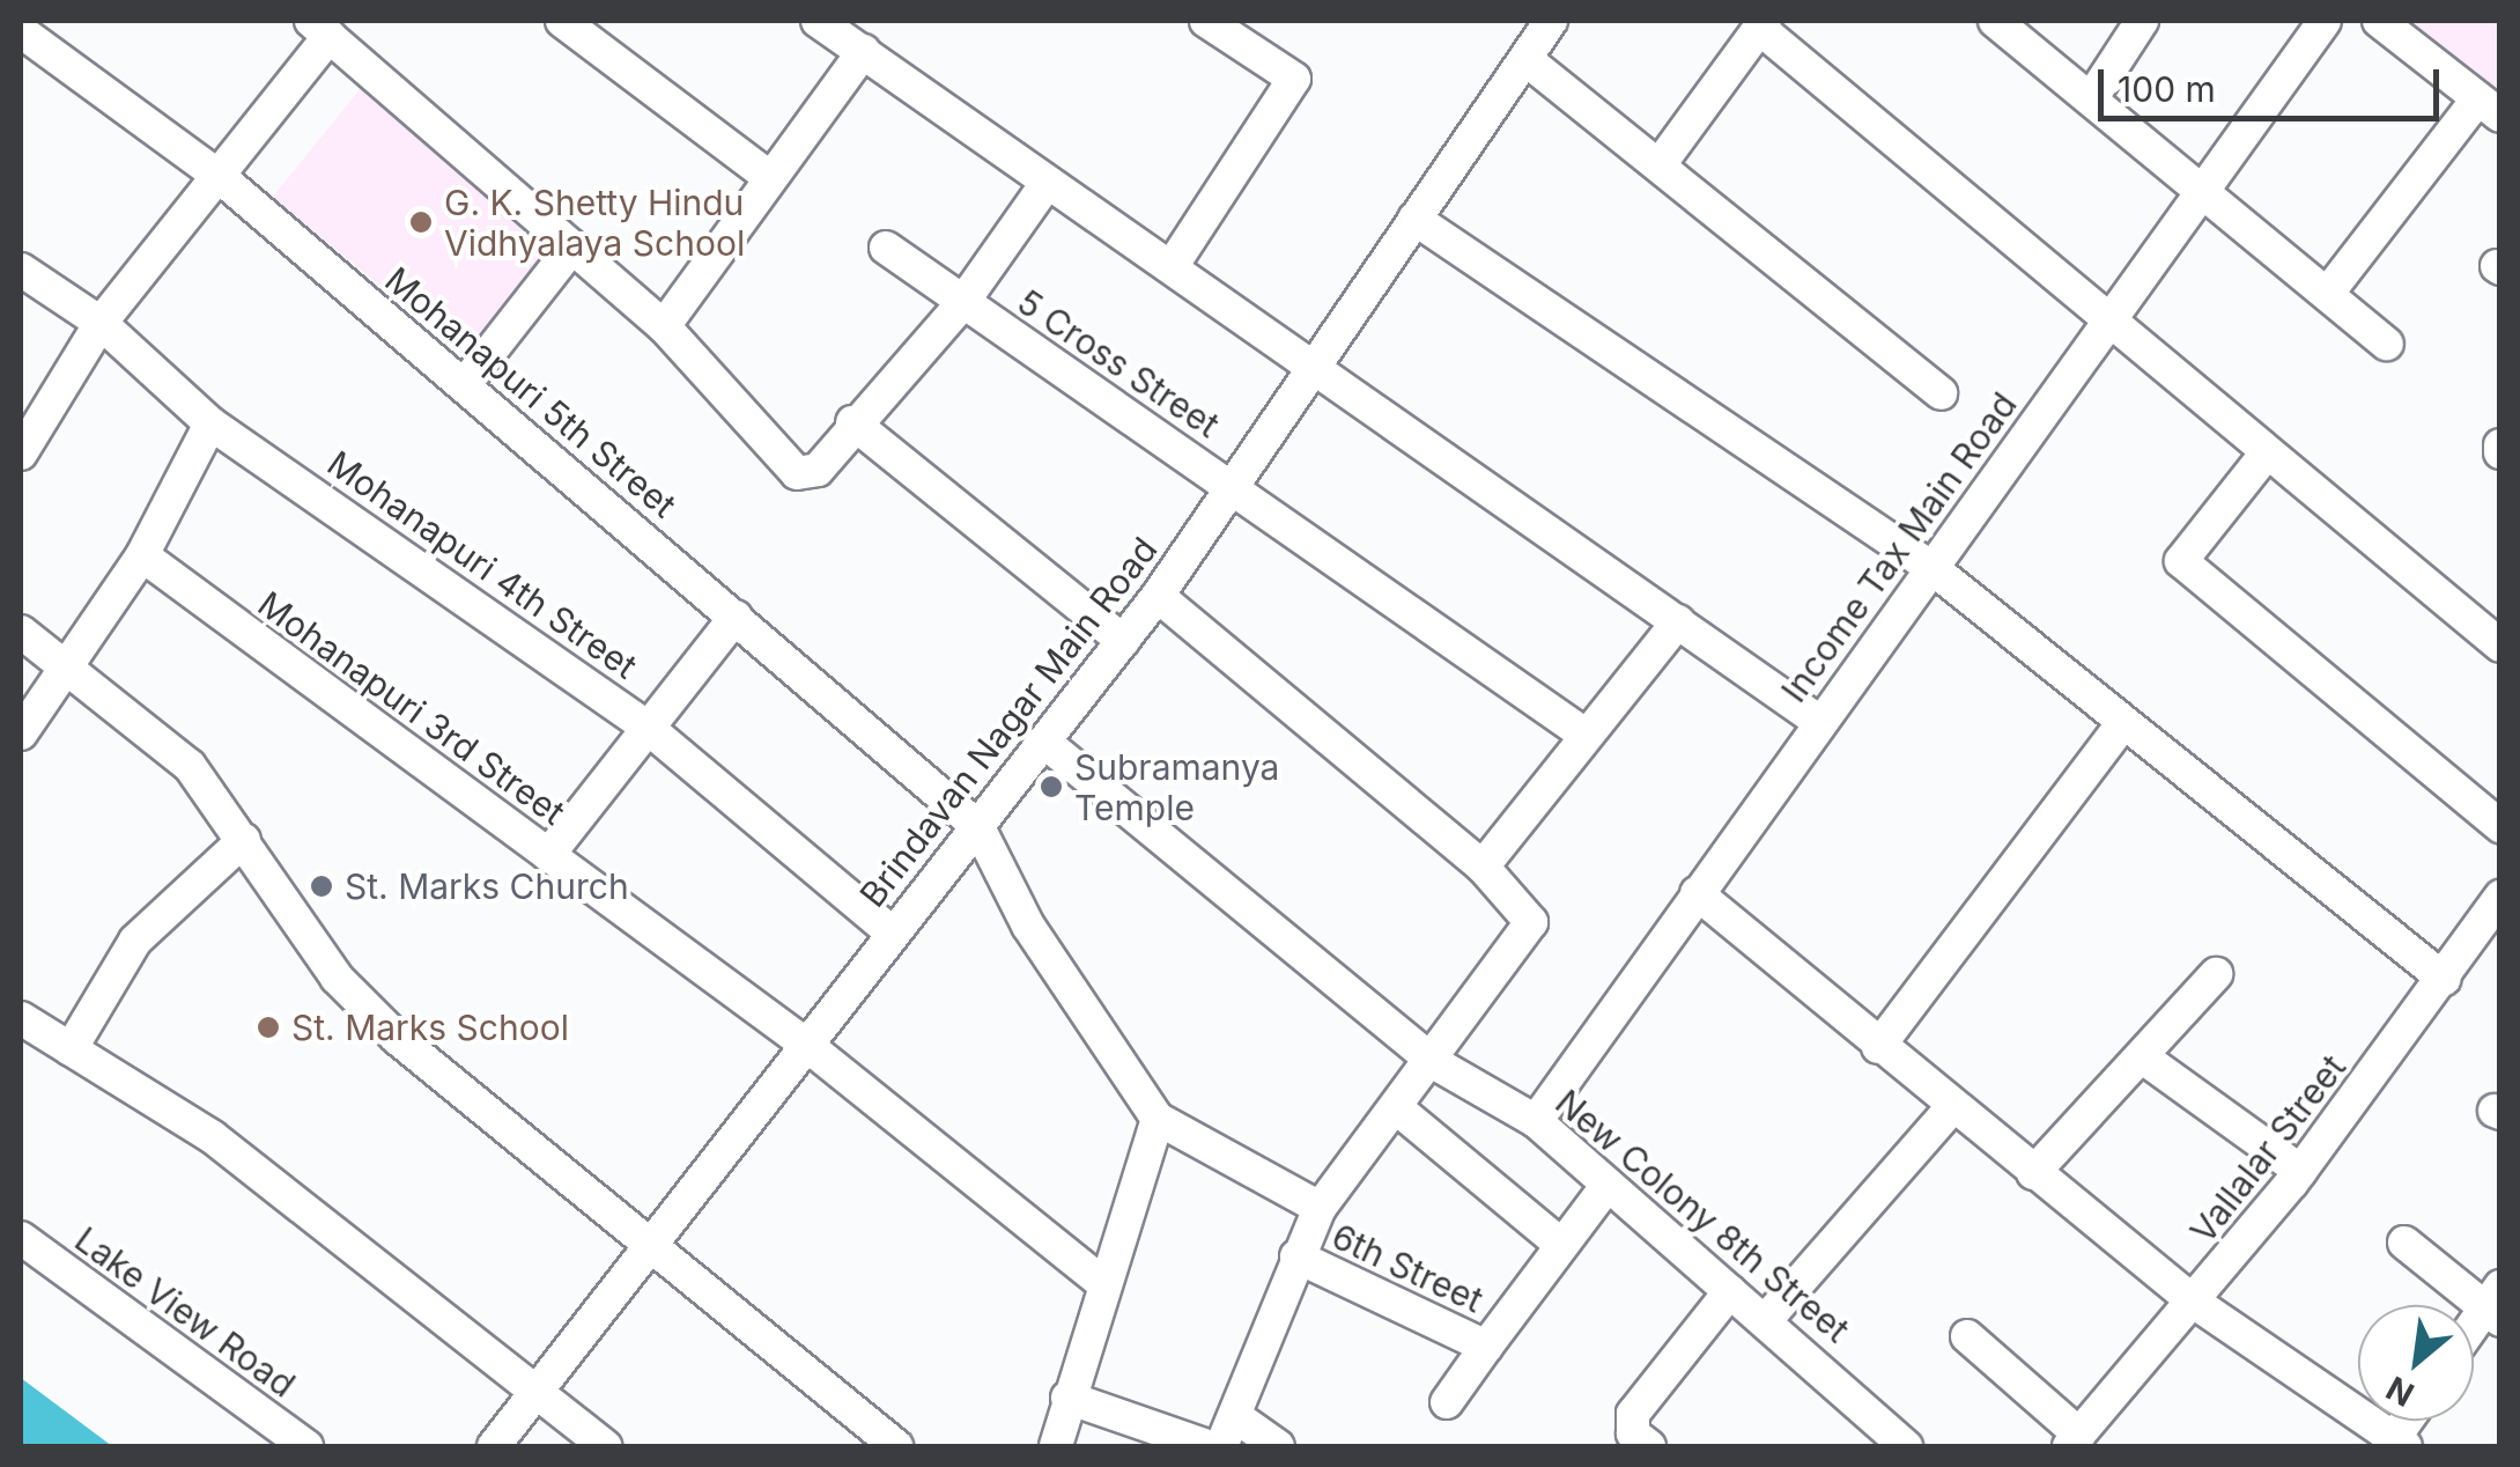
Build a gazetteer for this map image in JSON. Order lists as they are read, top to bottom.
{
  "streets": {
    "street": [
      "5 Cross Street",
      "Mohanapuri 5th Street",
      "Income Tax Main Road",
      "Mohanapuri 4th Street",
      "Mohanapuri 3rd Street",
      "Brindavan Nagar Main Road",
      "Vallalar Street",
      "New Colony 8th Street",
      "6th Street",
      "Lake View Road"
    ]
  },
  "crossings": [
    ["5 Cross Street", "Brindavan Nagar Main Road"],
    ["Mohanapuri 5th Street", "Brindavan Nagar Main Road"],
    ["Income Tax Main Road", "New Colony 8th Street"],
    ["Mohanapuri 4th Street", "Brindavan Nagar Main Road"],
    ["Mohanapuri 3rd Street", "Brindavan Nagar Main Road"],
    ["Brindavan Nagar Main Road", "New Colony 8th Street"],
    ["New Colony 8th Street", "6th Street"]
  ],
  "places": [
    "G. K. Shetty Hindu Vidhyalaya School",
    "Subramanya Temple",
    "St. Marks Church",
    "St. Marks School"
  ],
  "scale_bar": "100 m",
  "north": "bottom left"
}
